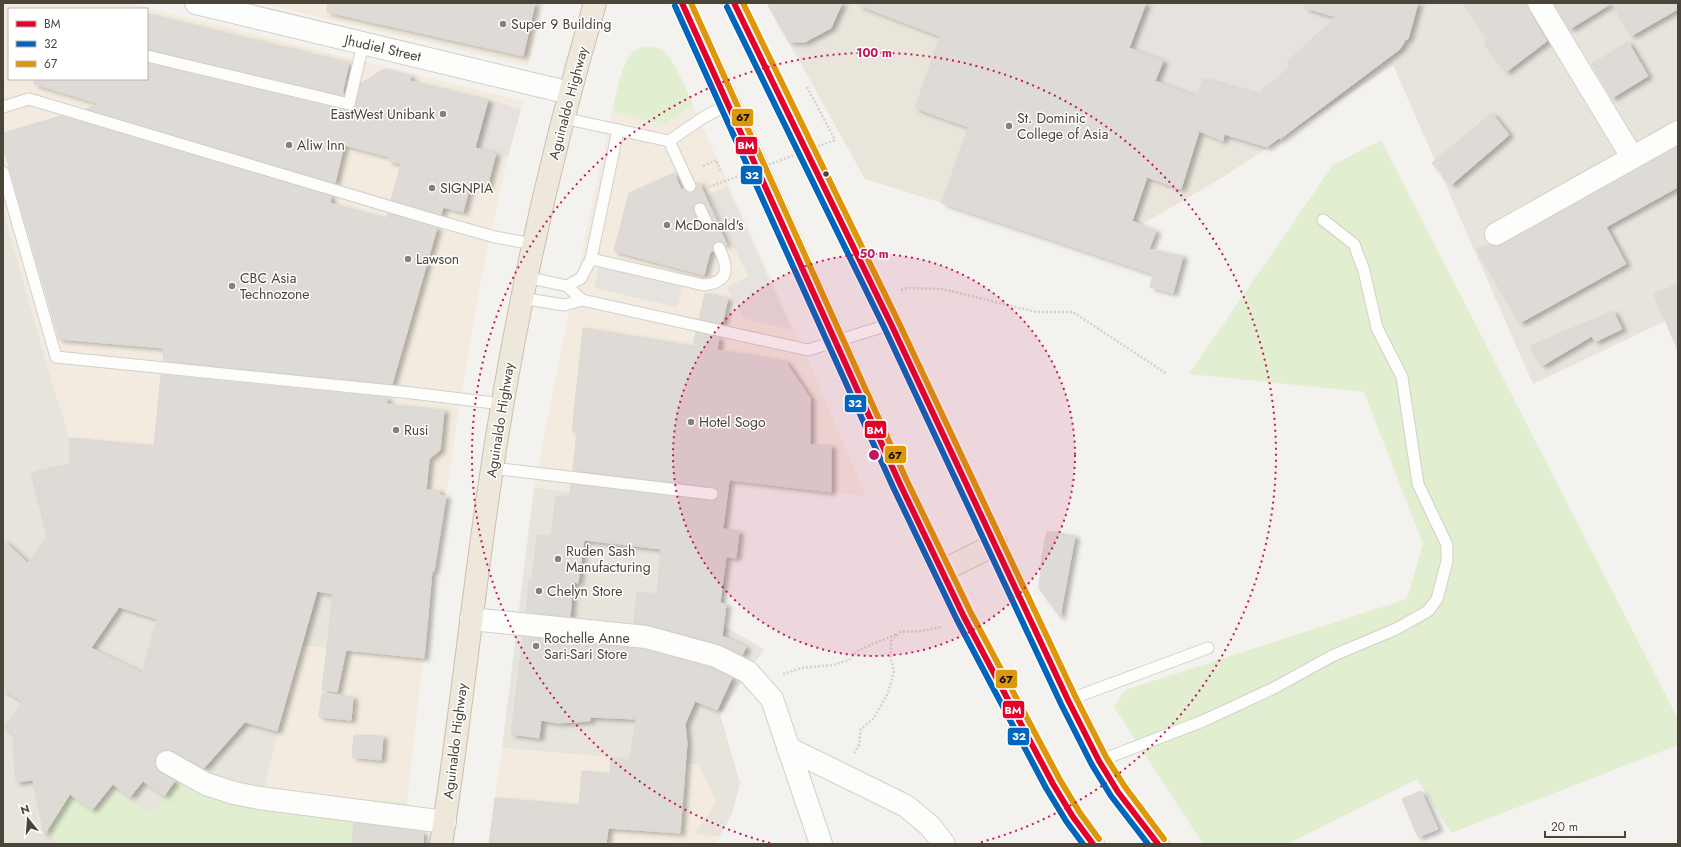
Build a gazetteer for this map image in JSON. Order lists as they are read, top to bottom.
{
  "streets": {
    "highway": ["Aguinaldo Highway"],
    "street": ["Jhudiel Street"]
  },
  "crossings": [
    ["Jhudiel Street", "Aguinaldo Highway"]
  ],
  "places": [
    "Super 9 Building",
    "EastWest Unibank",
    "St. Dominic College of Asia",
    "Aliw Inn",
    "SIGNPIA",
    "McDonald's",
    "Lawson",
    "CBC Asia Technozone",
    "Hotel Sogo",
    "Rusi",
    "Ruden Sash Manufacturing",
    "Chelyn Store",
    "Rochelle Anne Sari-Sari Store"
  ],
  "lines": ["transit line BM", "transit line 67", "transit line 32"],
  "legend": ["BM", "32", "67"],
  "scale_bar": "20 m",
  "north": "top",
  "rings": ["100 m", "50 m"]
}
